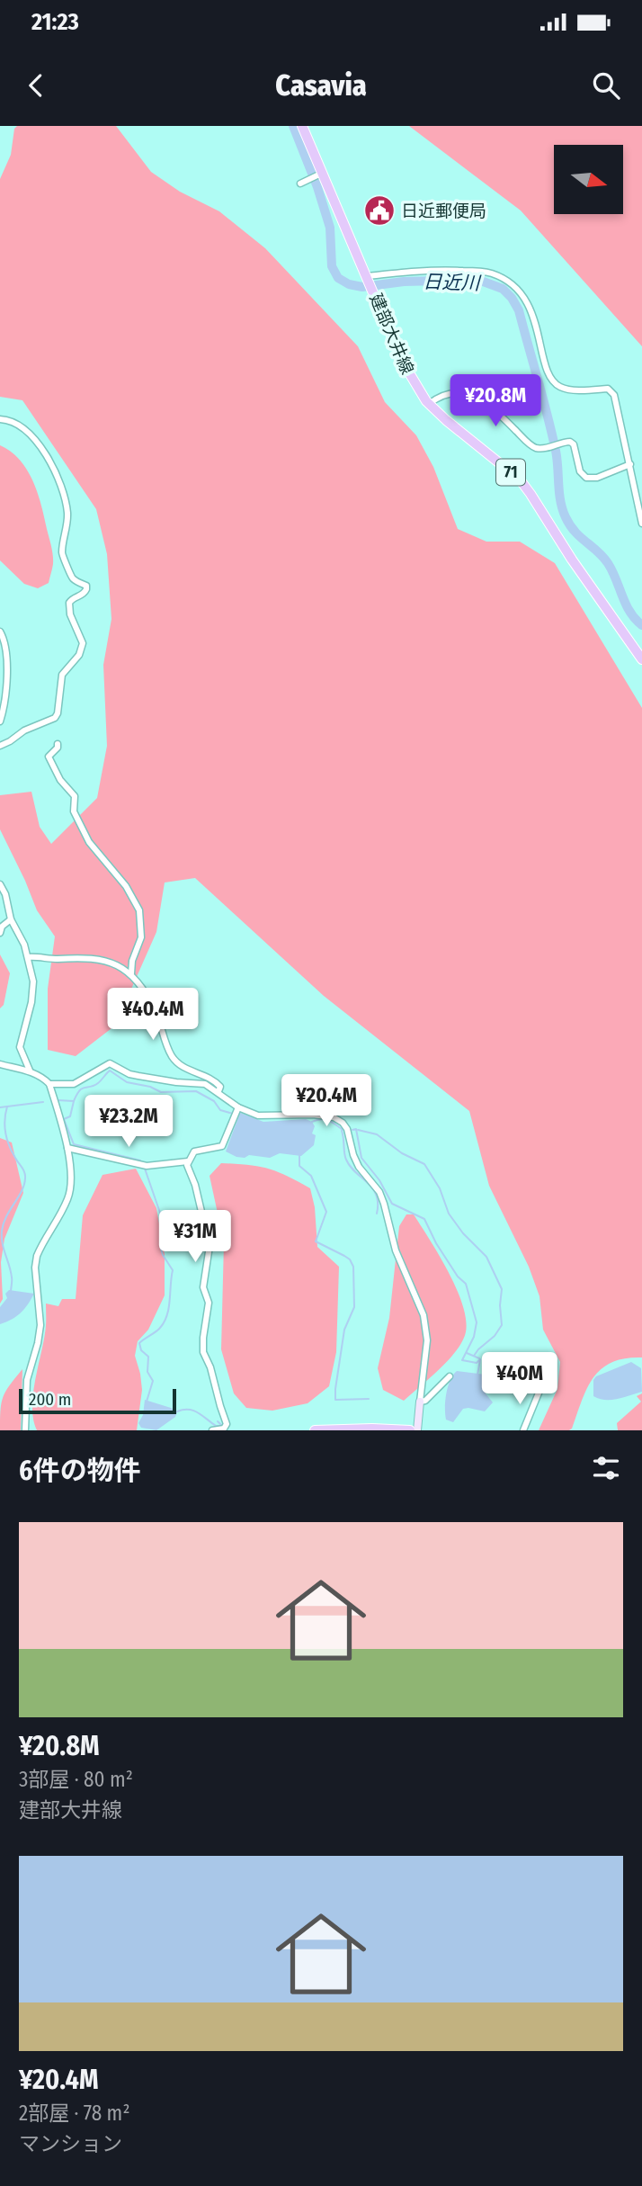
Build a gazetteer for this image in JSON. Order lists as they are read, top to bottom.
{
  "streets": {
    "main road": ["建部大井線", "71"]
  },
  "water": ["日近川"],
  "places": {
    "public building": ["日近郵便局"]
  },
  "scale_bar": "200 m",
  "north": "right",
  "page": {
    "status": "21:23",
    "header": "Casavia",
    "price": [
      "¥20.8M",
      "¥40.4M",
      "¥20.4M",
      "¥23.2M",
      "¥31M",
      "¥40M"
    ],
    "scale": "200 m",
    "heading": "6件の物件",
    "list": [
      {
        "name": "¥20.8M",
        "note": "3部屋 · 80 m² · 建部大井線"
      },
      {
        "name": "¥20.4M",
        "note": "2部屋 · 78 m² · マンション"
      }
    ]
  }
}
